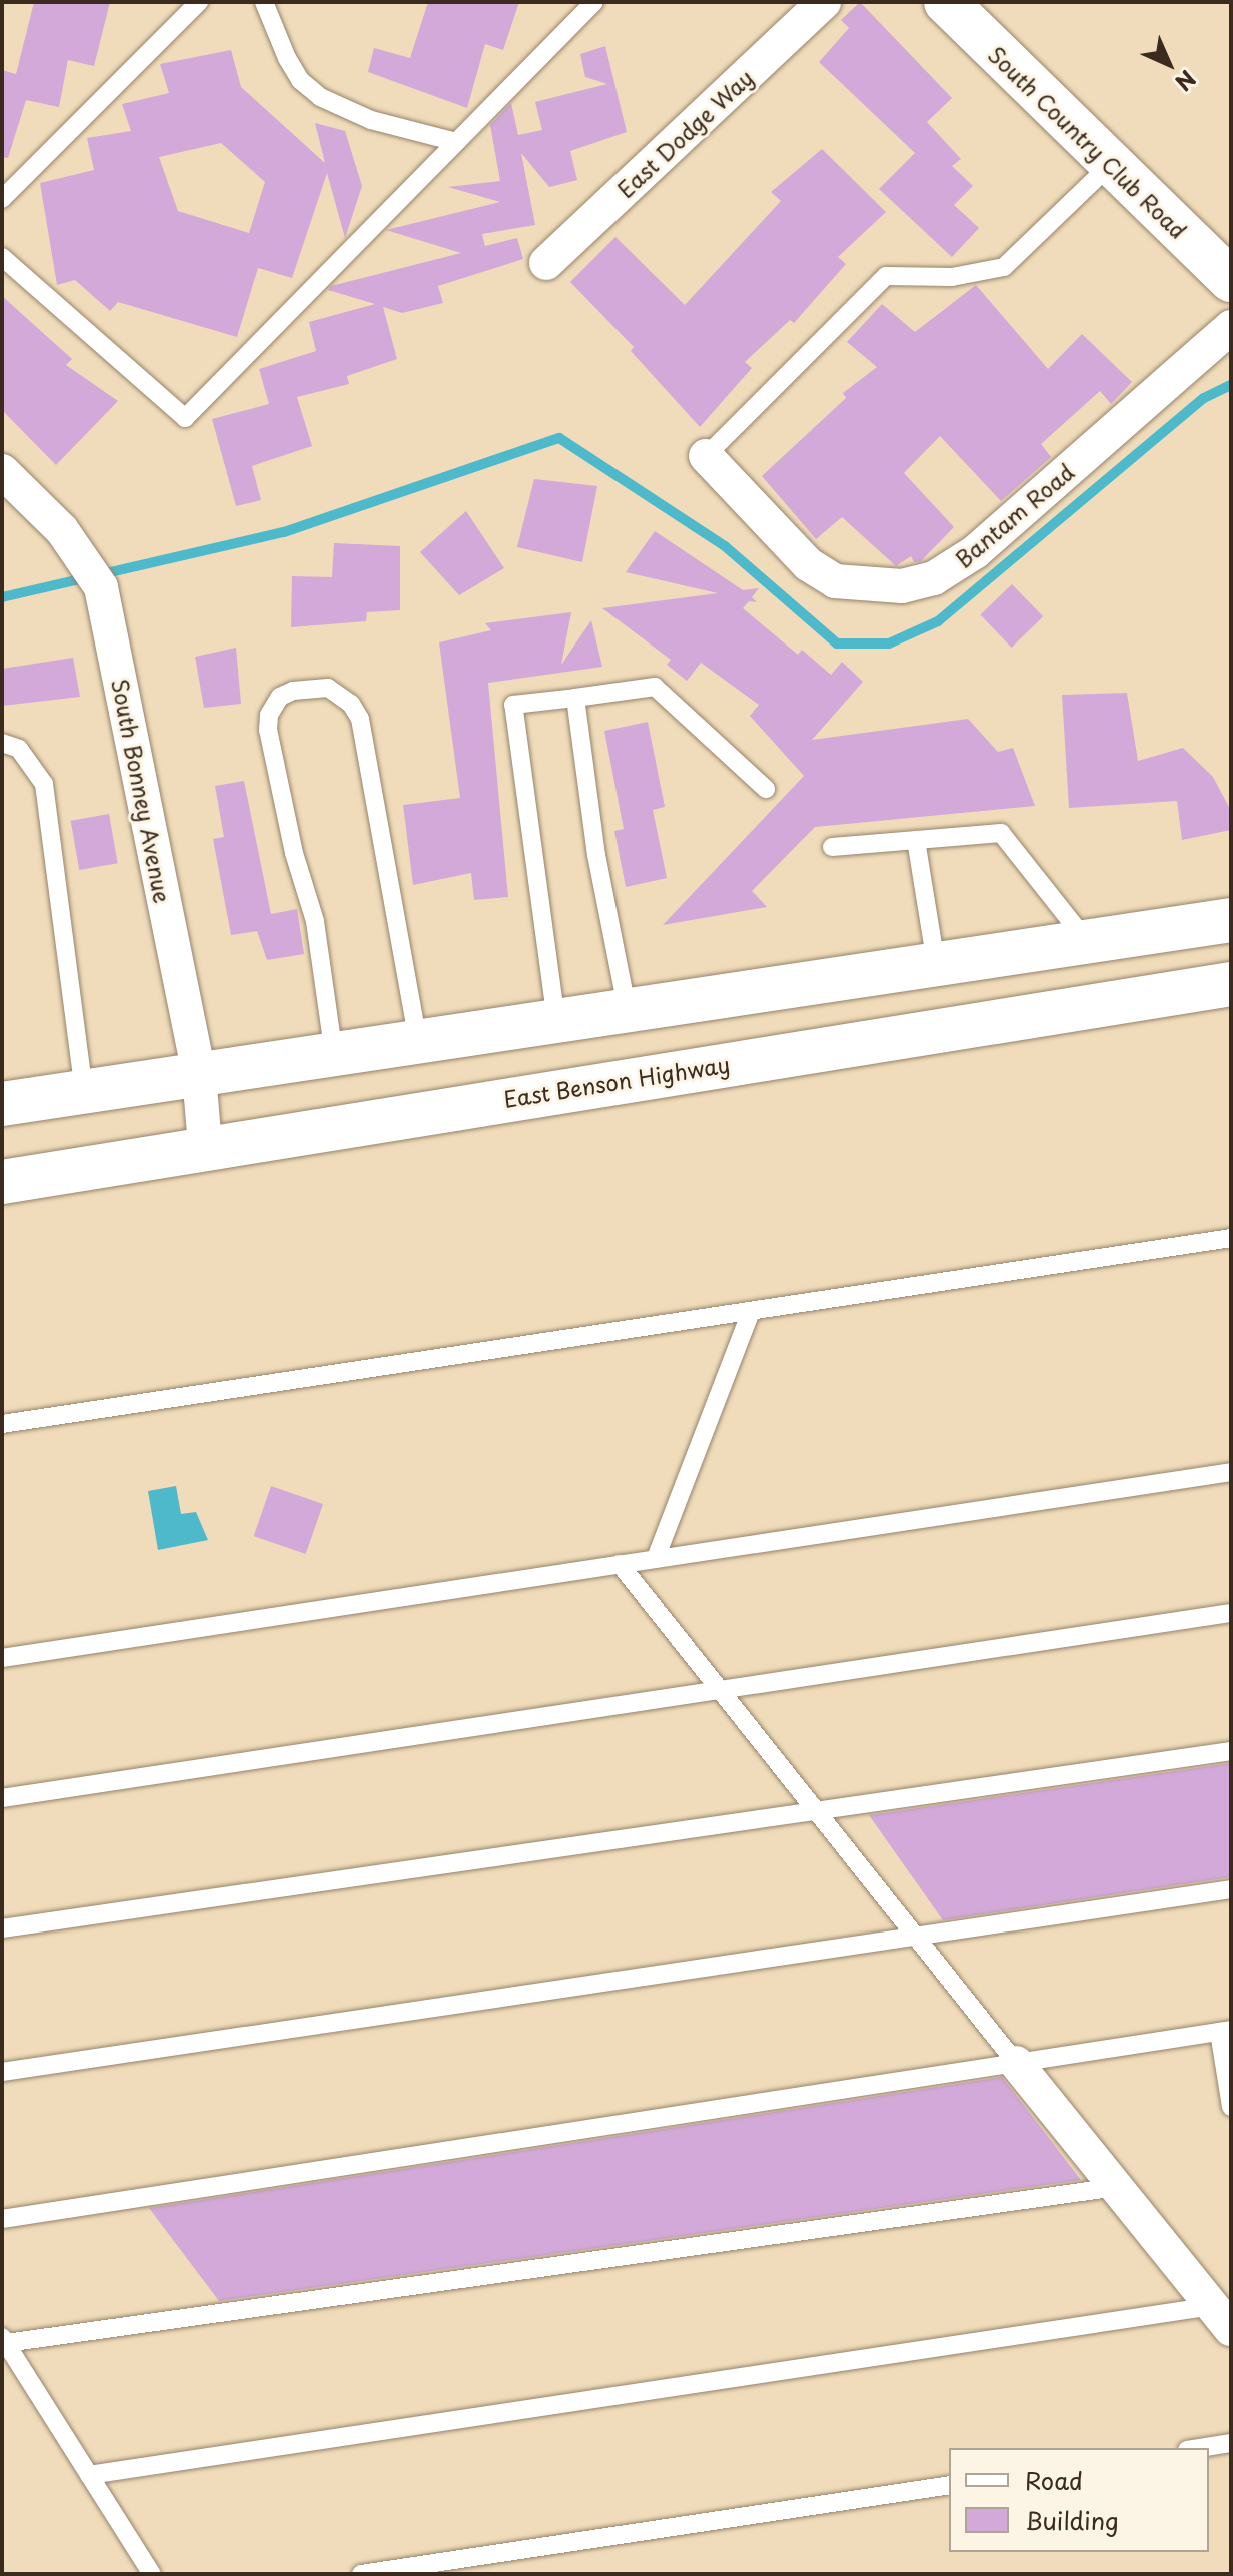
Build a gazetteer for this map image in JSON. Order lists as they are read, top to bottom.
{
  "streets": {
    "main road": ["South Country Club Road", "East Benson Highway"],
    "street": ["East Dodge Way", "Bantam Road", "South Bonney Avenue"]
  },
  "crossings": [
    ["South Bonney Avenue", "East Benson Highway"]
  ],
  "legend": ["Road", "Building"],
  "north": "bottom right"
}
